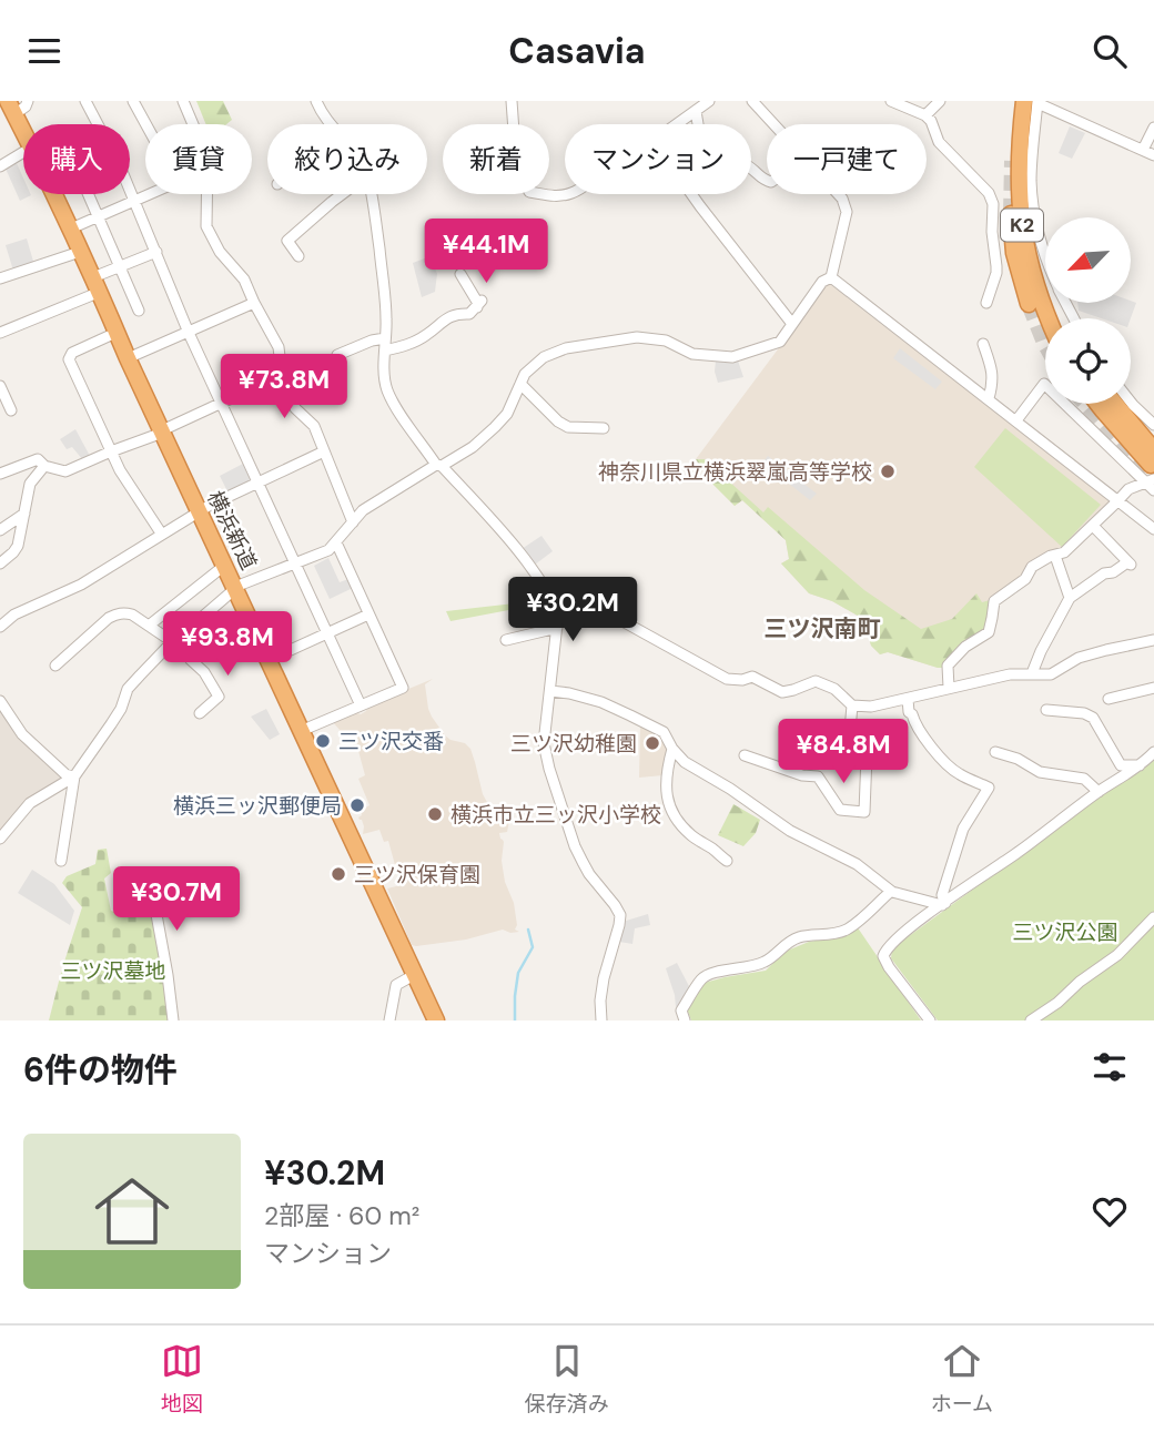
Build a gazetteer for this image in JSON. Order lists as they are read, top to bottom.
{
  "streets": {
    "highway": ["K2", "横浜新道"]
  },
  "districts": ["三ツ沢南町"],
  "parks": ["三ツ沢公園", "三ツ沢墓地"],
  "places": [
    "神奈川県立横浜翠嵐高等学校",
    "三ツ沢交番",
    "三ツ沢幼稚園",
    "横浜三ッ沢郵便局",
    "横浜市立三ッ沢小学校",
    "三ツ沢保育園"
  ],
  "north": "bottom left",
  "page": {
    "header": "Casavia",
    "chip": [
      "購入",
      "賃貸",
      "絞り込み",
      "新着",
      "マンション",
      "一戸建て"
    ],
    "price": [
      "¥44.1M",
      "¥73.8M",
      "¥30.2M",
      "¥93.8M",
      "¥84.8M",
      "¥30.7M"
    ],
    "heading": "6件の物件",
    "list": [
      {
        "name": "¥30.2M",
        "note": "2部屋 · 60 m² · マンション"
      }
    ],
    "tabs": ["地図", "保存済み", "ホーム"]
  }
}
